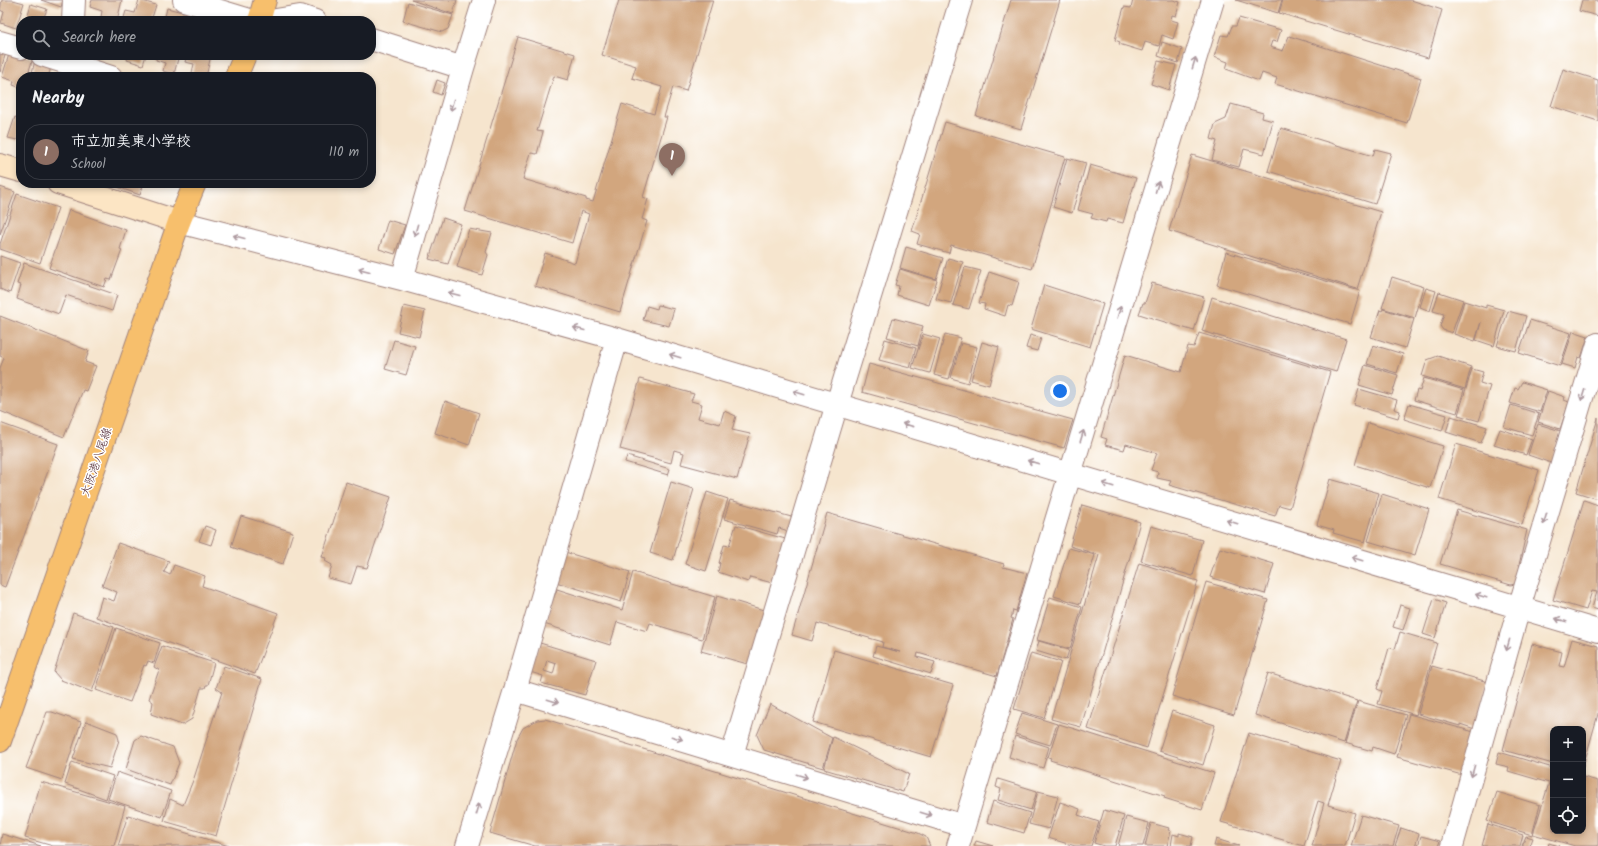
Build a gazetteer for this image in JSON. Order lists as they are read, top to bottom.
{
  "streets": {
    "main road": ["大阪港八尾線"]
  },
  "page": {
    "search": "Search here",
    "heading": "Nearby",
    "list": [
      {
        "mark": "1",
        "name": "市立加美東小学校",
        "note": "School",
        "value": "110 m"
      }
    ],
    "pins": "1",
    "map_buttons": ["+", "−"]
  }
}
